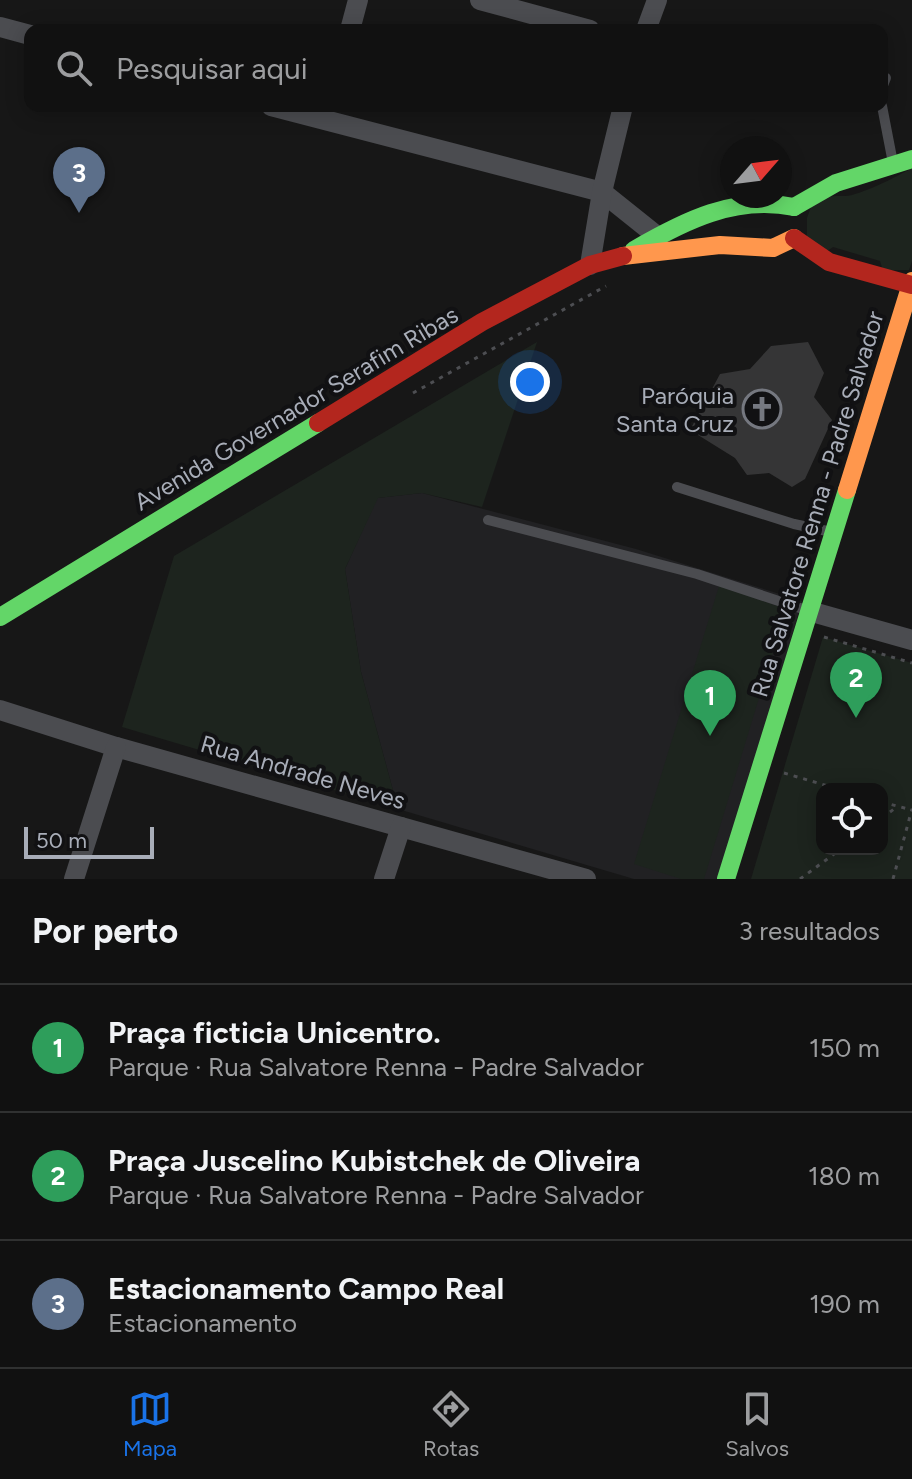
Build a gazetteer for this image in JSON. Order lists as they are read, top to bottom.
{
  "streets": {
    "main road": ["Avenida Governador Serafim Ribas", "Rua Salvatore Renna - Padre Salvador"],
    "street": ["Rua Andrade Neves"]
  },
  "places": {
    "church": ["Paróquia Santa Cruz"]
  },
  "scale_bar": "50 m",
  "north": "top right",
  "page": {
    "search": "Pesquisar aqui",
    "pins": ["3", "2", "1"],
    "scale": "50 m",
    "heading": ["Por perto", "3 resultados"],
    "list": [
      {
        "mark": "1",
        "name": "Praça ficticia Unicentro.",
        "note": "Parque · Rua Salvatore Renna - Padre Salvador",
        "value": "150 m"
      },
      {
        "mark": "2",
        "name": "Praça Juscelino Kubistchek de Oliveira",
        "note": "Parque · Rua Salvatore Renna - Padre Salvador",
        "value": "180 m"
      },
      {
        "mark": "3",
        "name": "Estacionamento Campo Real",
        "note": "Estacionamento",
        "value": "190 m"
      }
    ],
    "nav": ["Mapa", "Rotas", "Salvos"]
  }
}
